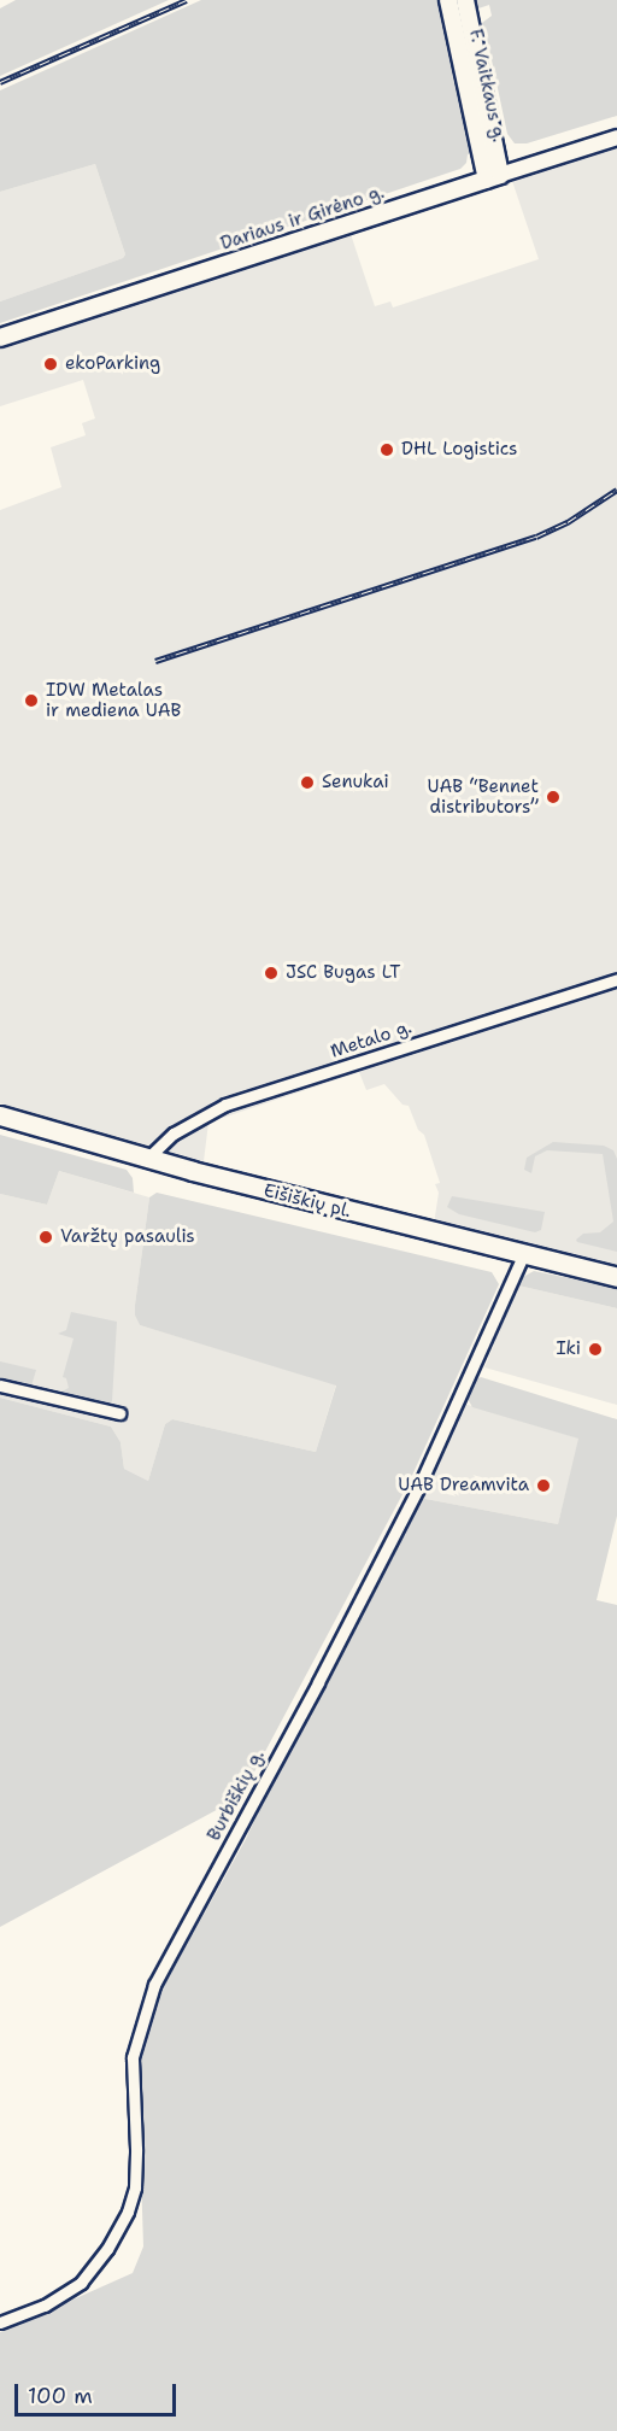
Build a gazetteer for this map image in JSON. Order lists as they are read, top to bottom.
{
  "streets": {
    "main road": ["F. Vaitkaus g.", "Dariaus ir Girėno g.", "Eišiškių pl."],
    "street": ["Metalo g.", "Burbiškių g."]
  },
  "crossings": [
    ["F. Vaitkaus g.", "Dariaus ir Girėno g."],
    ["Metalo g.", "Eišiškių pl."],
    ["Eišiškių pl.", "Burbiškių g."]
  ],
  "places": [
    "ekoParking",
    "DHL Logistics",
    "IDW Metalas ir mediena UAB",
    "Senukai",
    "UAB “Bennet distributors”",
    "JSC Bugas LT",
    "Varžtų pasaulis",
    "Iki",
    "UAB Dreamvita"
  ],
  "scale_bar": "100 m"
}
